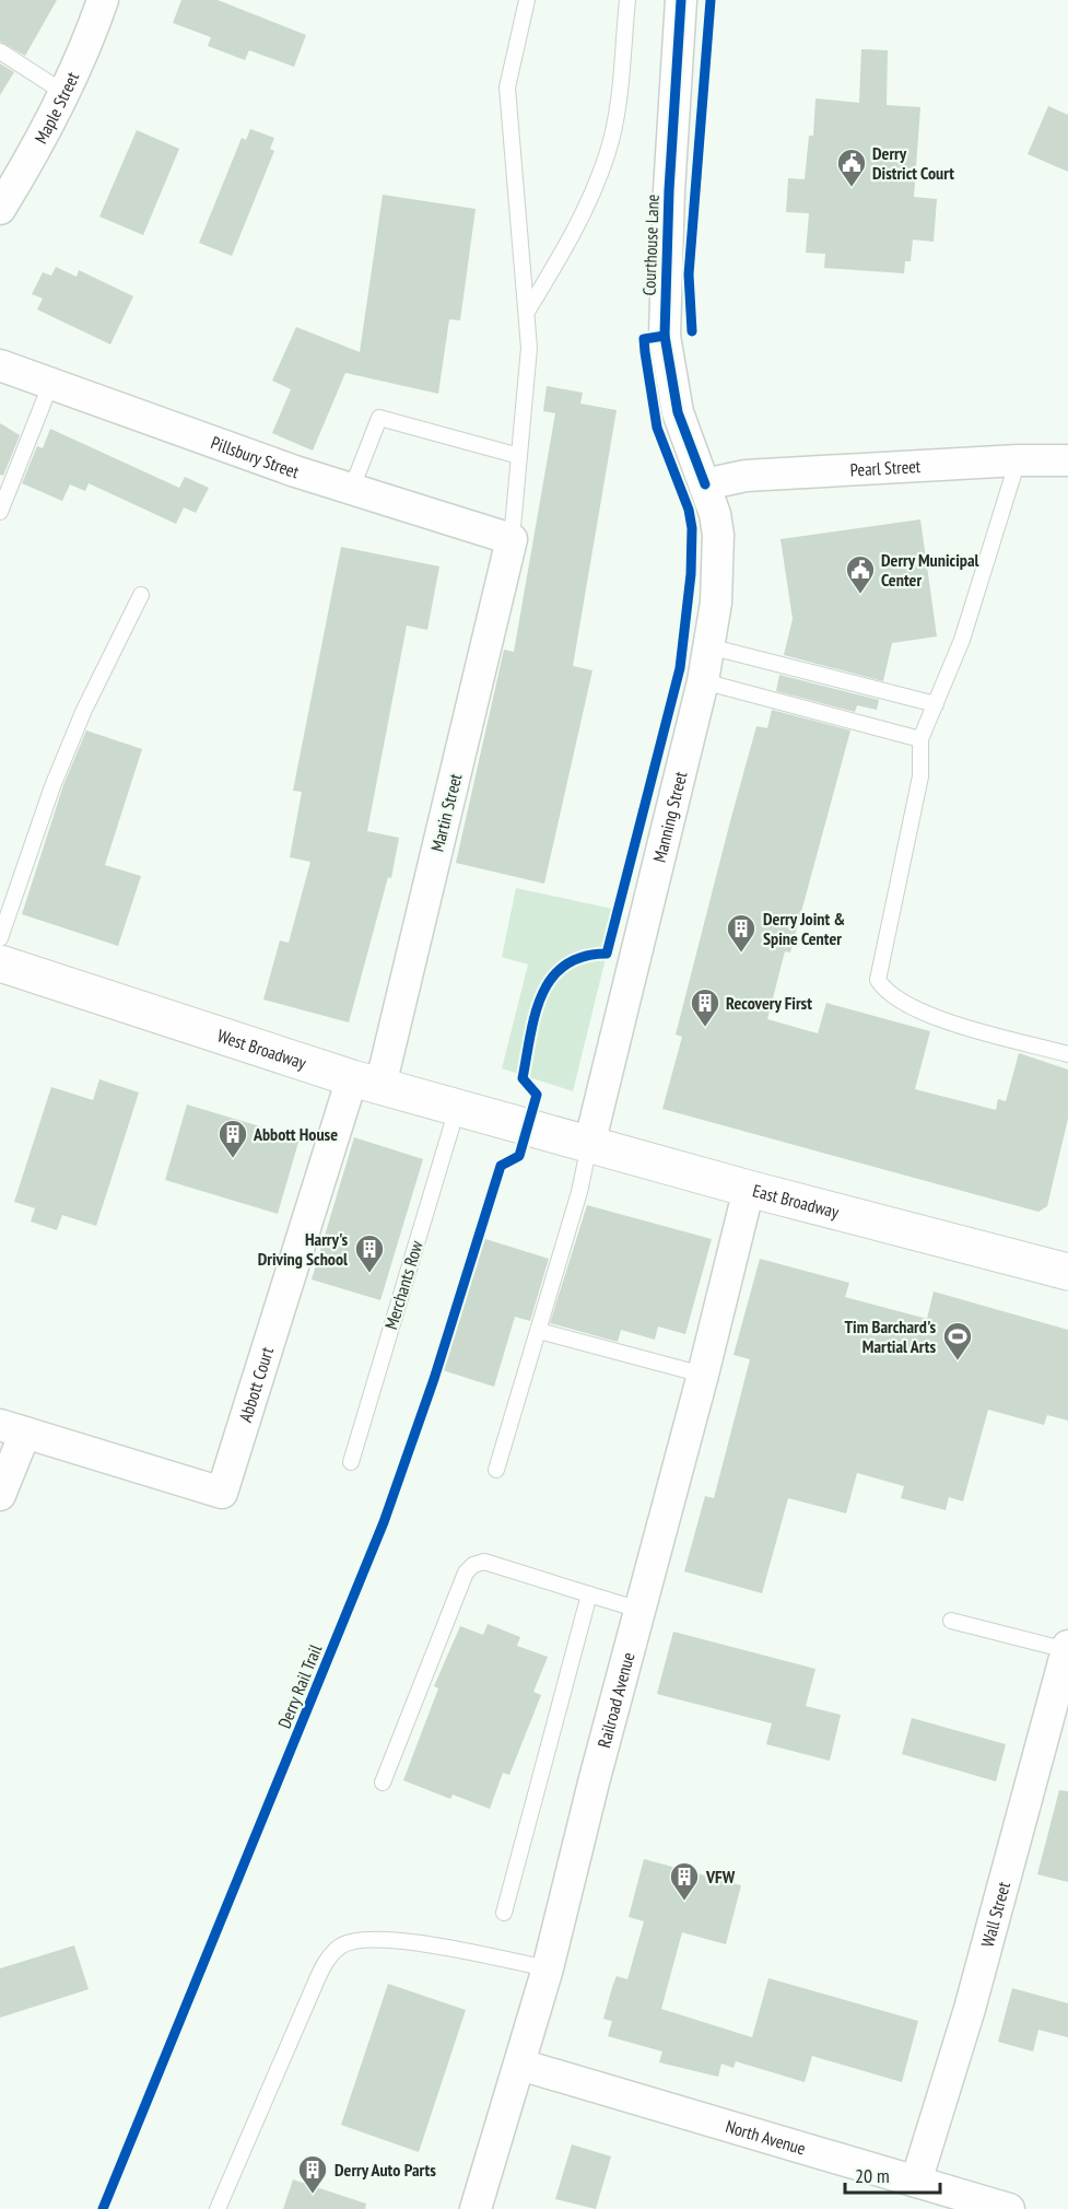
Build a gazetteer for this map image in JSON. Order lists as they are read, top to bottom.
{
  "streets": {
    "main road": ["West Broadway", "East Broadway"],
    "street": [
      "Maple Street",
      "Courthouse Lane",
      "Pillsbury Street",
      "Pearl Street",
      "Martin Street",
      "Manning Street",
      "Abbott Court",
      "Railroad Avenue",
      "Wall Street",
      "North Avenue"
    ],
    "lane": ["Merchants Row"],
    "cycle path": ["Derry Rail Trail"]
  },
  "crossings": [
    ["Courthouse Lane", "Pearl Street"],
    ["Courthouse Lane", "Manning Street"],
    ["Pillsbury Street", "Martin Street"],
    ["Pearl Street", "Manning Street"],
    ["Martin Street", "West Broadway"],
    ["Martin Street", "Abbott Court"],
    ["Manning Street", "East Broadway"],
    ["West Broadway", "East Broadway"],
    ["West Broadway", "Merchants Row"],
    ["West Broadway", "Abbott Court"],
    ["East Broadway", "Railroad Avenue"],
    ["Railroad Avenue", "North Avenue"],
    ["Wall Street", "North Avenue"]
  ],
  "places": {
    "public building": ["Derry District Court", "Derry Municipal Center"],
    "building": [
      "Derry Joint & Spine Center",
      "Recovery First",
      "Abbott House",
      "Harry's Driving School",
      "VFW",
      "Derry Auto Parts"
    ],
    "sports": ["Tim Barchard's Martial Arts"]
  },
  "scale_bar": "20 m"
}
